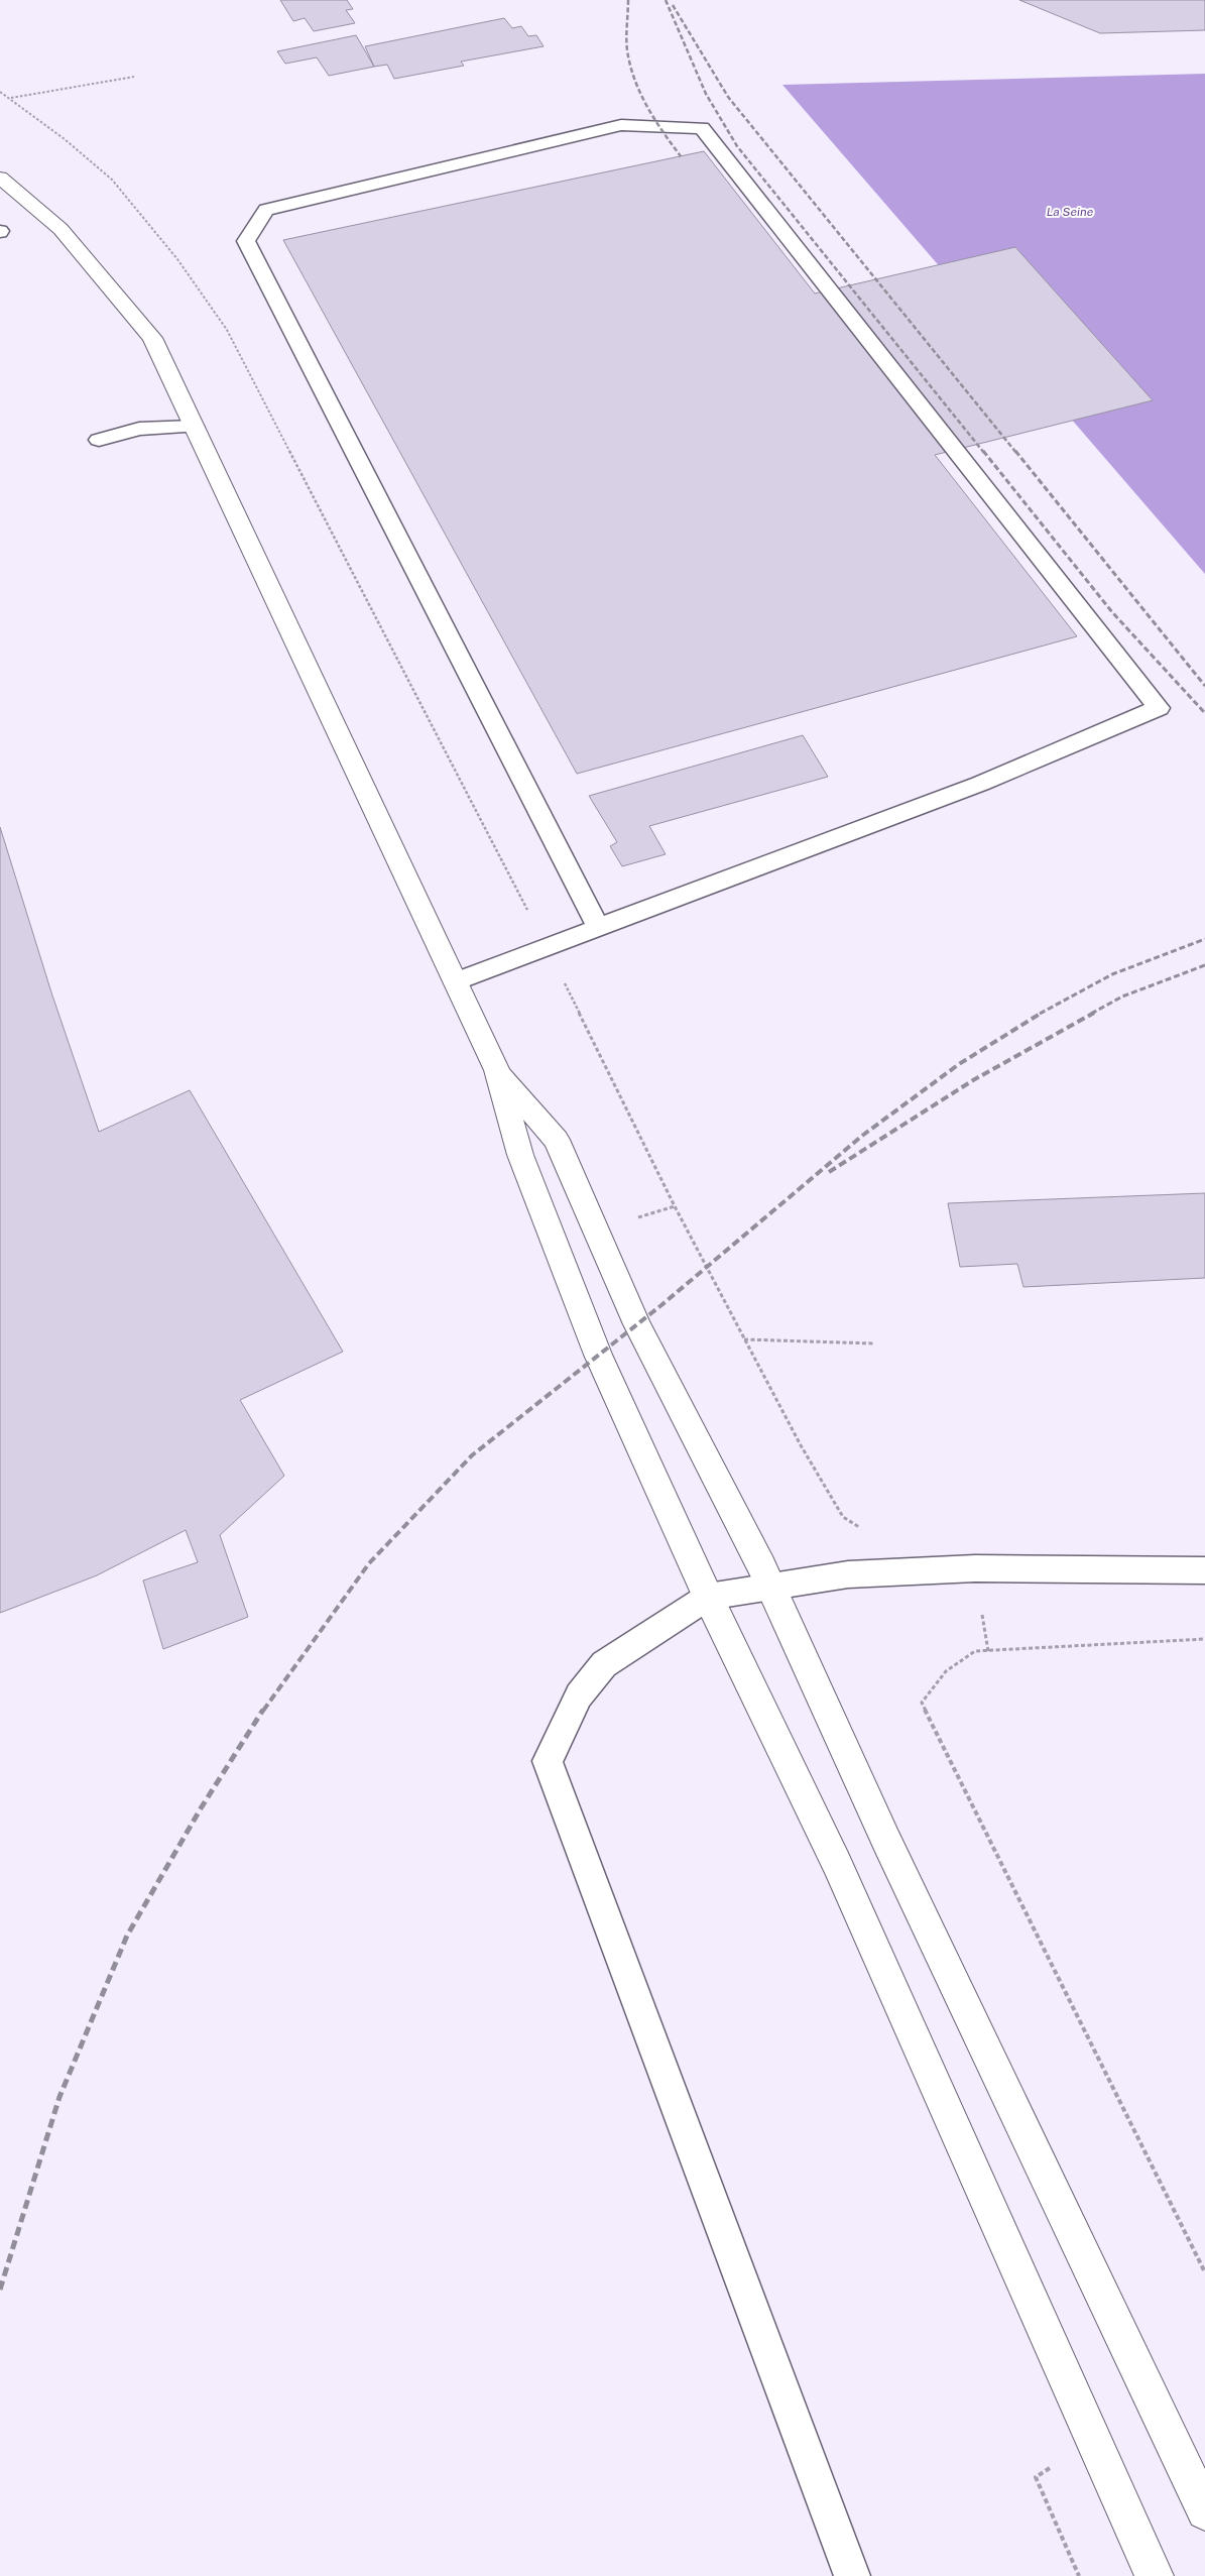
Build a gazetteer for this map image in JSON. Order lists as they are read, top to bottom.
{
  "water": ["La Seine"]
}
